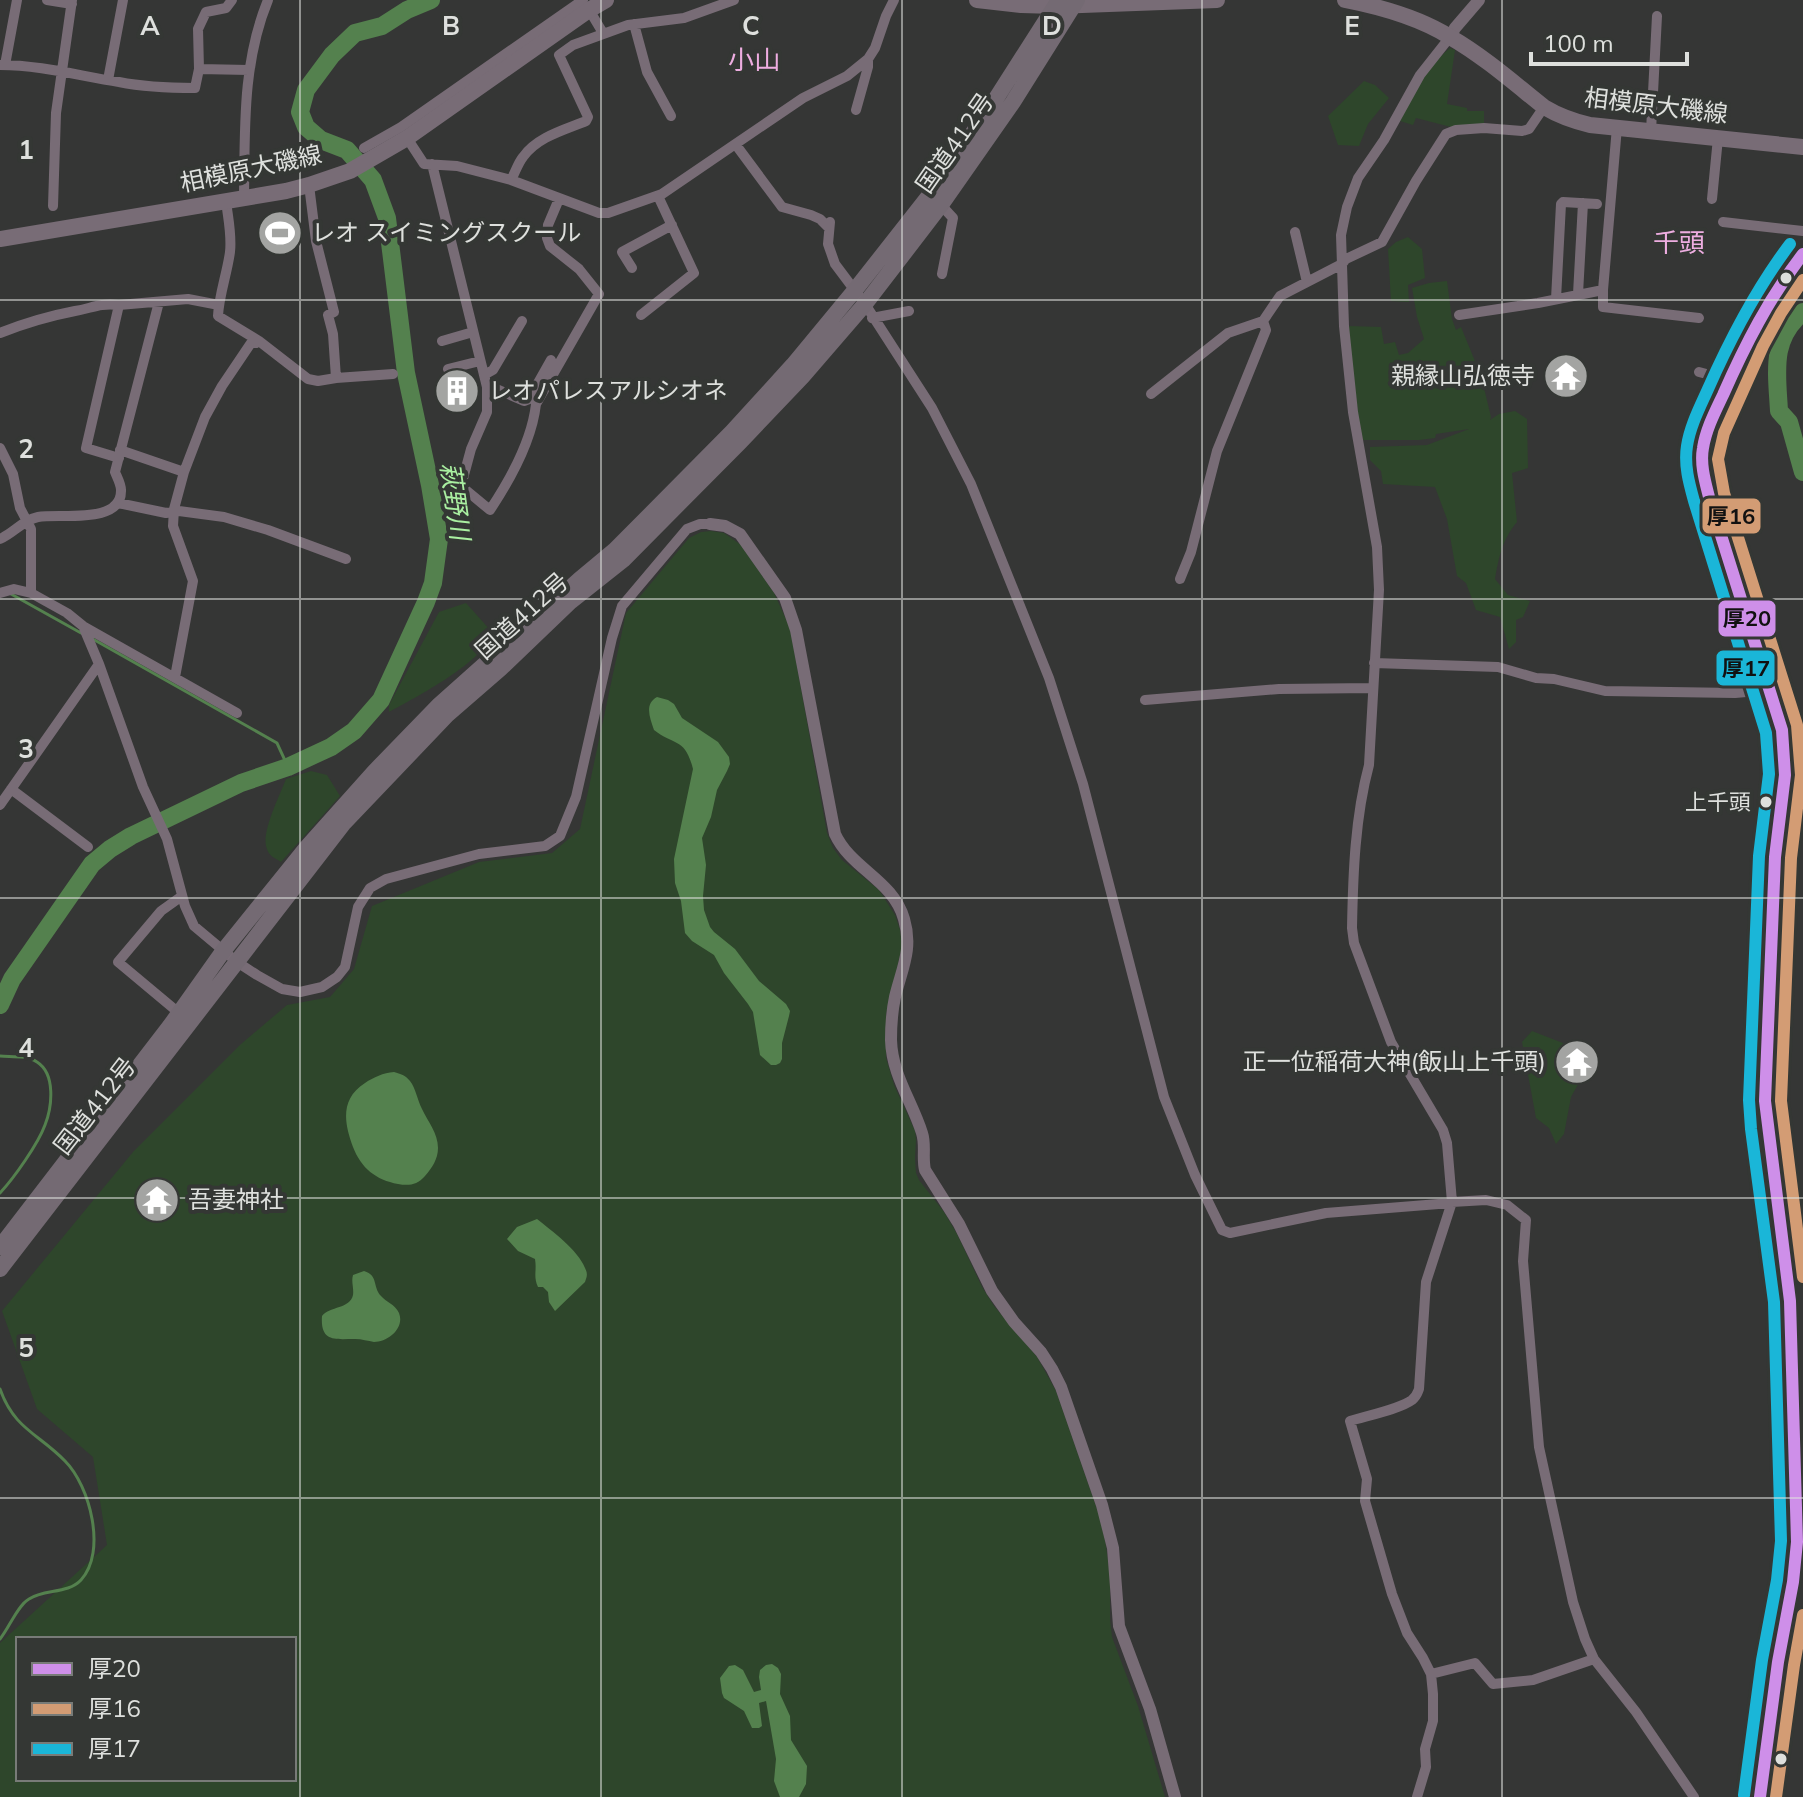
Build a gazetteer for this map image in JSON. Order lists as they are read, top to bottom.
{
  "streets": {
    "highway": ["国道412号"],
    "main road": ["相模原大磯線"]
  },
  "districts": ["小山", "千頭"],
  "water": ["萩野川"],
  "places": {
    "sports": ["レオ スイミングスクール"],
    "temple": ["親縁山弘徳寺", "正一位稲荷大神(飯山上千頭)", "吾妻神社"],
    "building": ["レオパレスアルシオネ"],
    "other": ["上千頭"]
  },
  "lines": ["transit line 厚17", "transit line 厚20", "transit line 厚16"],
  "legend": ["厚20", "厚16", "厚17"],
  "scale_bar": "100 m",
  "grid": {
    "columns": [
      "A",
      "B",
      "C",
      "D",
      "E"
    ],
    "rows": [
      "1",
      "2",
      "3",
      "4",
      "5"
    ]
  }
}
